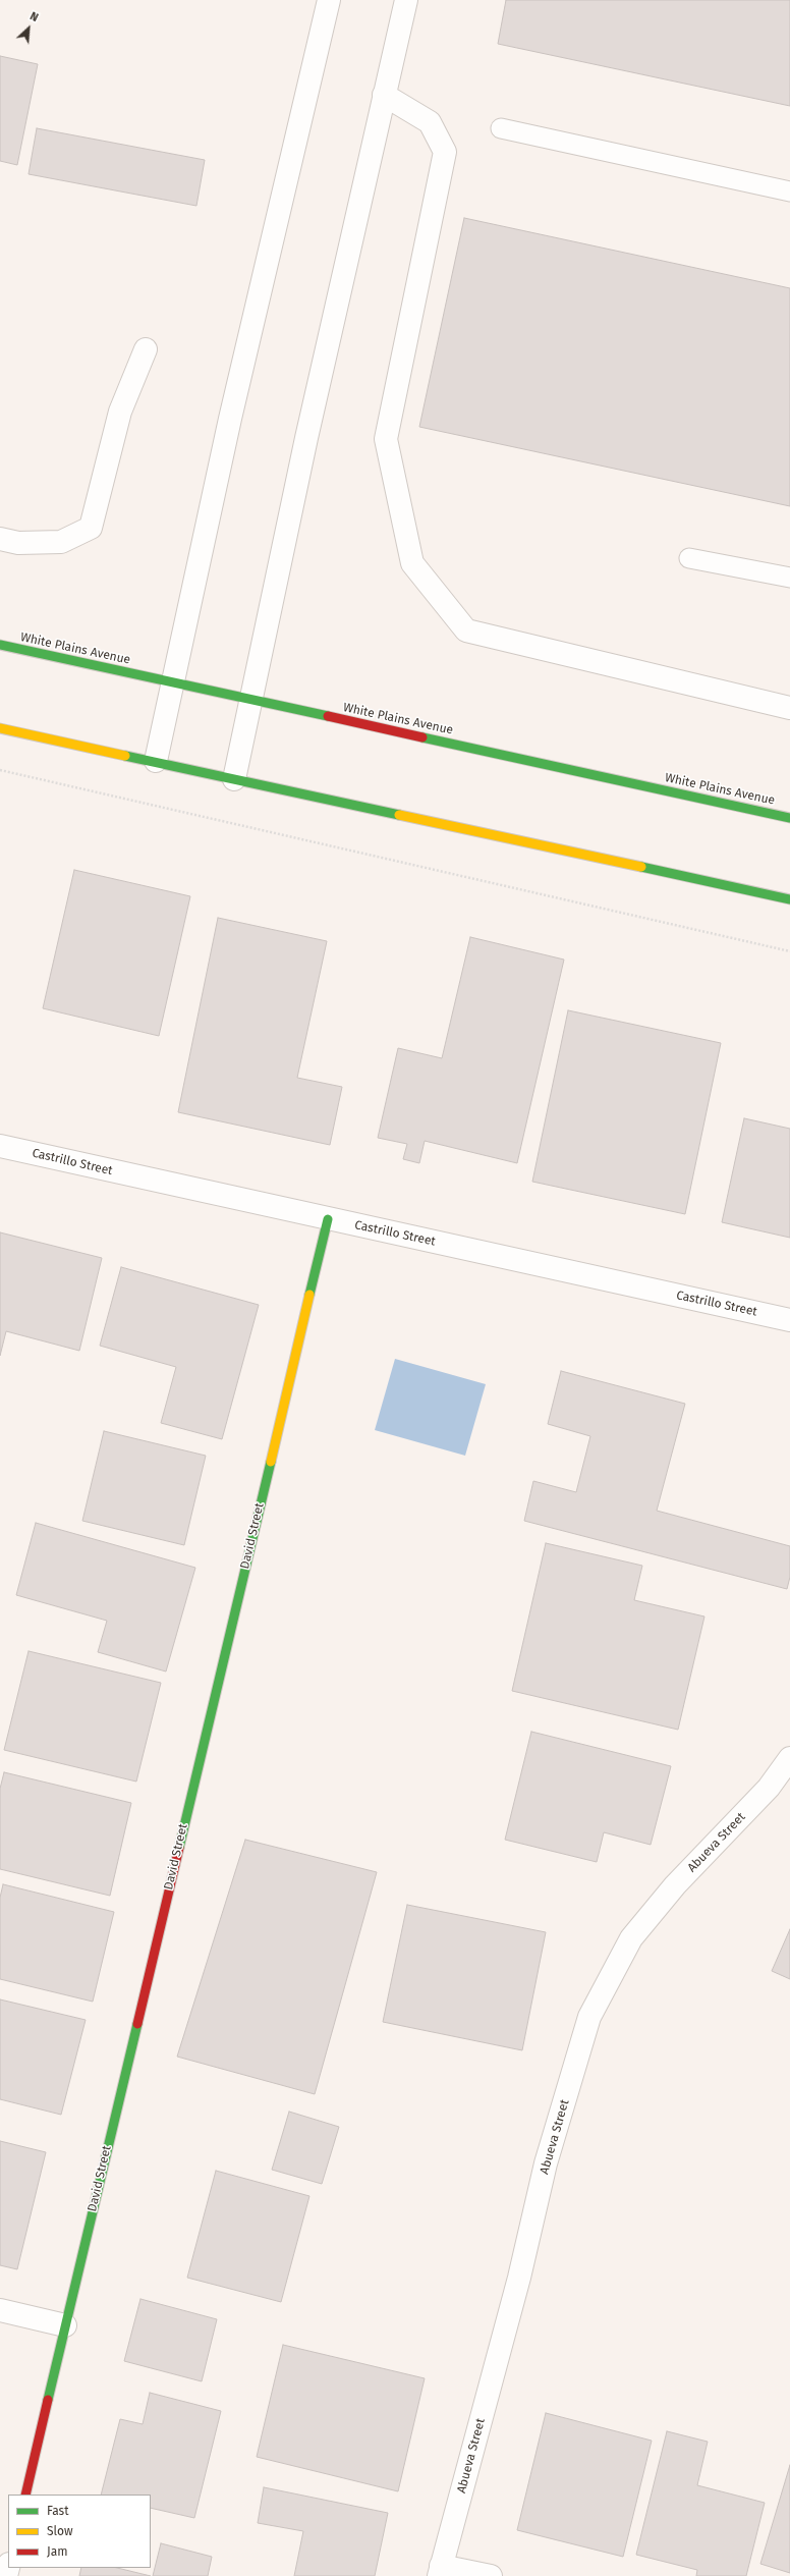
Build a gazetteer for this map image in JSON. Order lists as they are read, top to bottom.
{
  "streets": {
    "street": [
      "White Plains Avenue",
      "Castrillo Street",
      "David Street",
      "Abueva Street"
    ]
  },
  "crossings": [
    ["Castrillo Street", "David Street"]
  ],
  "legend": ["Fast", "Slow", "Jam"],
  "north": "top right"
}
